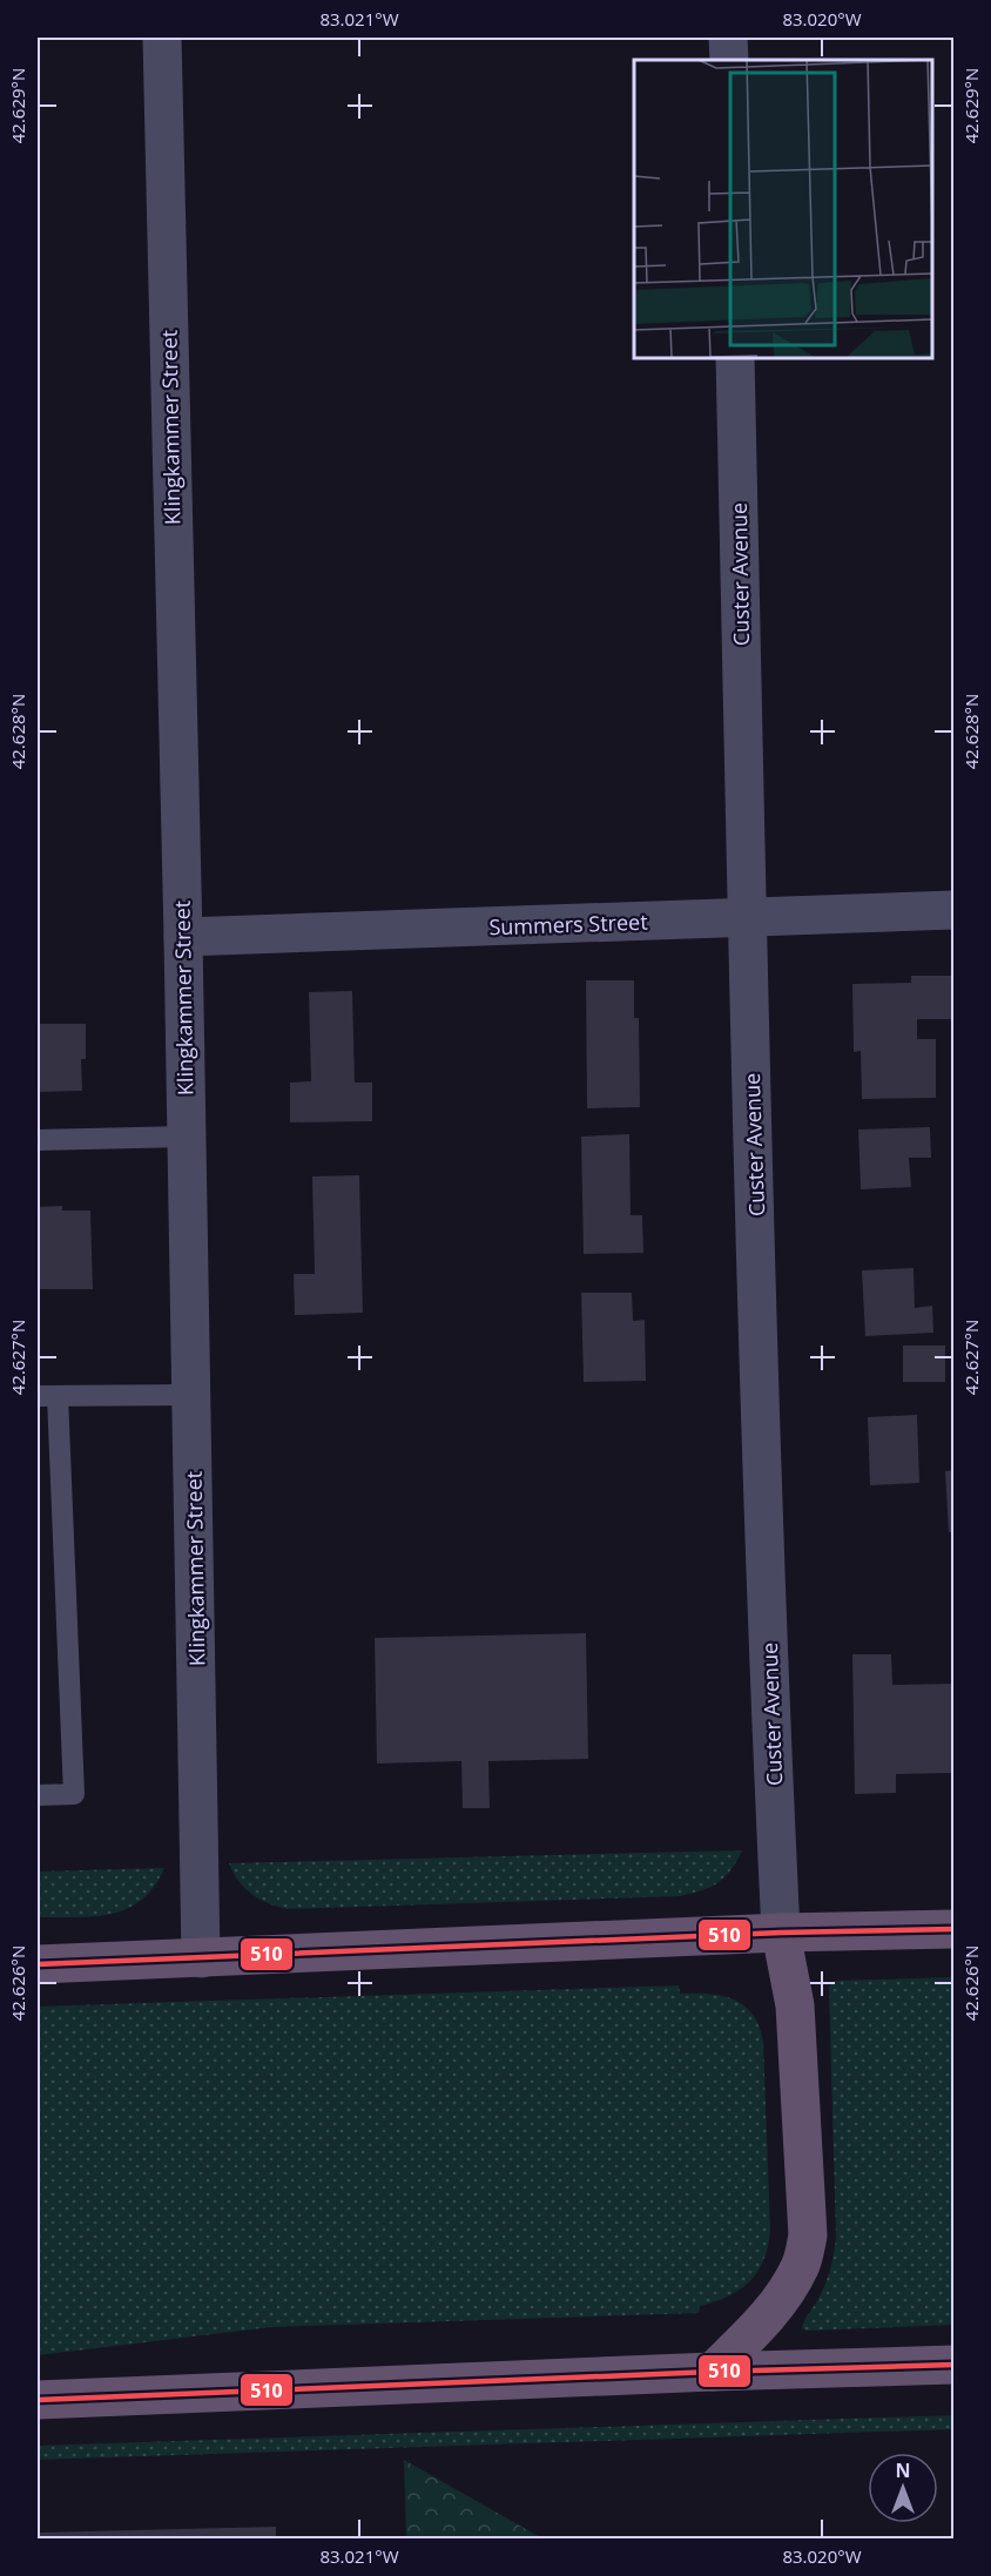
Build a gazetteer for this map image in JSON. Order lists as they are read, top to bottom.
{
  "streets": {
    "street": ["Klingkammer Street", "Custer Avenue", "Summers Street"]
  },
  "crossings": [
    ["Klingkammer Street", "Summers Street"],
    ["Custer Avenue", "Summers Street"]
  ],
  "lines": ["transit line 510"],
  "north": "top",
  "coordinates": [
    "83.021°W",
    "83.020°W",
    "42.629°N",
    "42.628°N",
    "42.627°N",
    "42.626°N"
  ]
}
